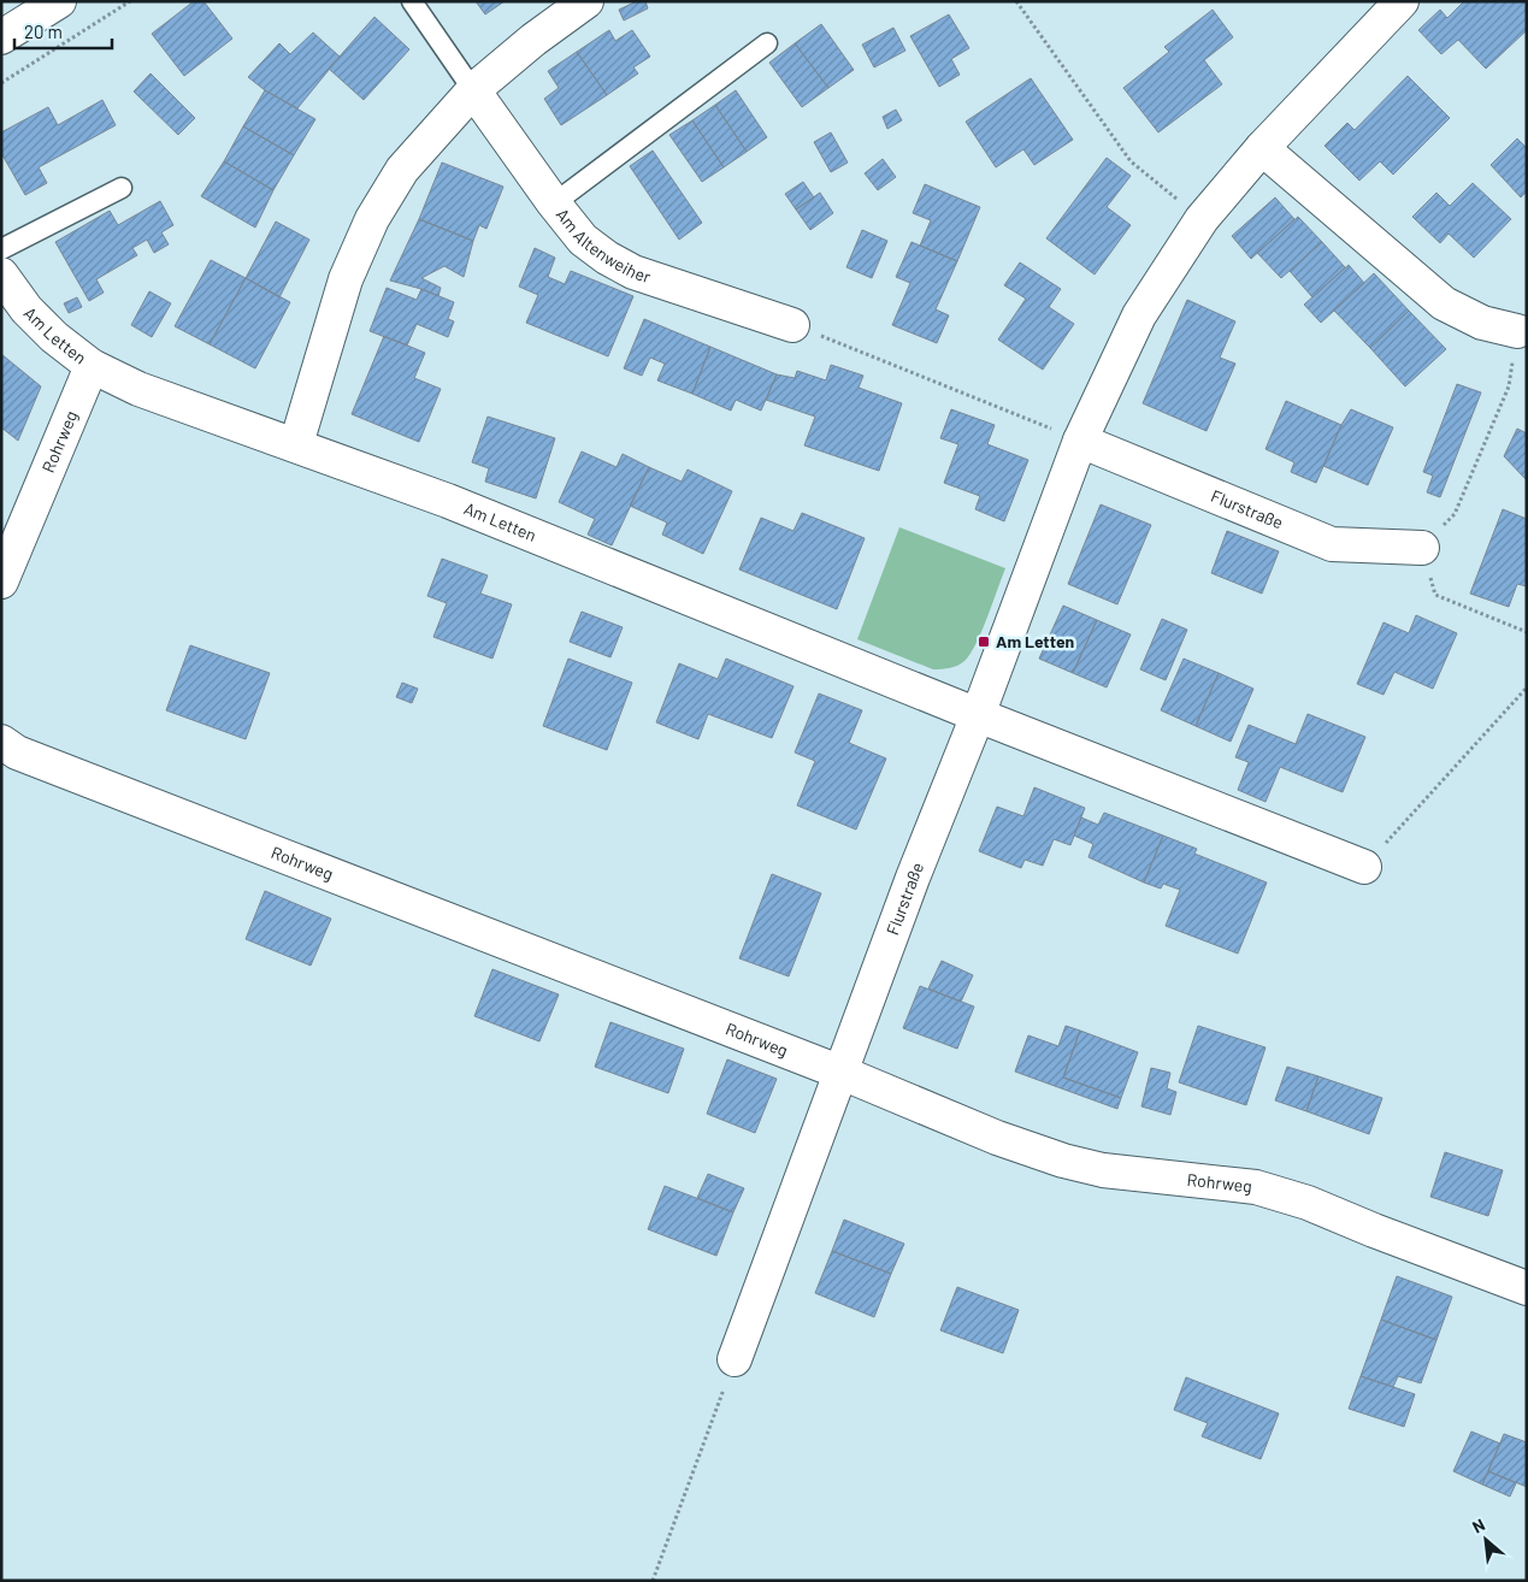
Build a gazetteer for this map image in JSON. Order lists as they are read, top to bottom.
{
  "streets": {
    "street": [
      "Am Altenweiher",
      "Am Letten",
      "Rohrweg",
      "Flurstraße"
    ]
  },
  "crossings": [
    ["Am Letten", "Rohrweg"],
    ["Am Letten", "Flurstraße"],
    ["Rohrweg", "Flurstraße"]
  ],
  "places": {
    "transit": ["Am Letten"]
  },
  "scale_bar": "20 m",
  "north": "top left"
}
